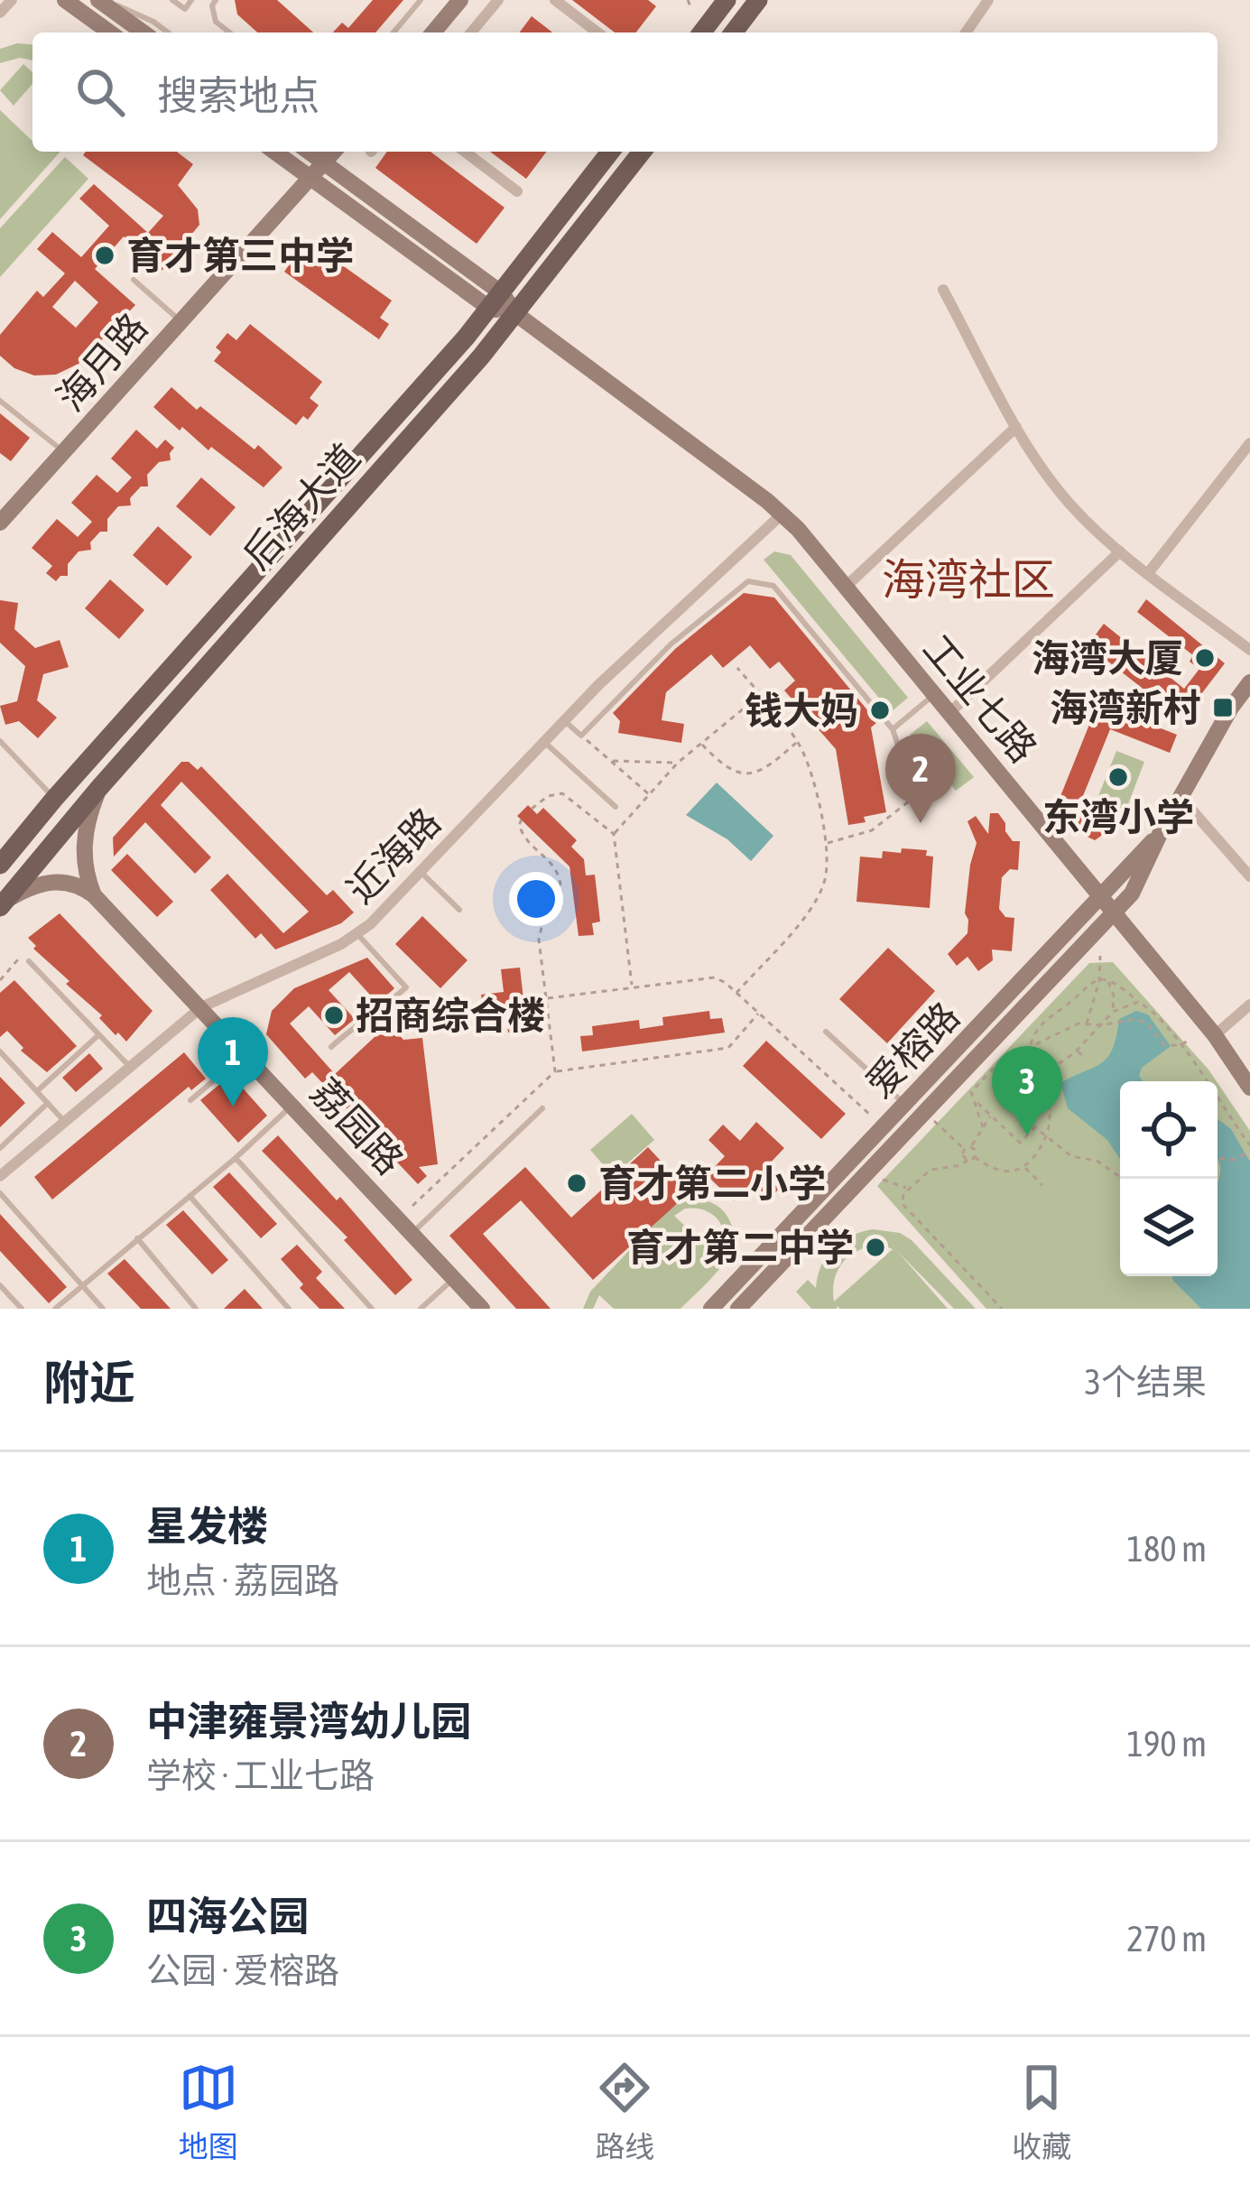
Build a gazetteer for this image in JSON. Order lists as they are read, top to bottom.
{
  "streets": {
    "main road": ["后海大道"],
    "street": [
      "海月路",
      "工业七路",
      "近海路",
      "爱榕路",
      "荔园路"
    ]
  },
  "crossings": [
    ["海月路", "工业七路"],
    ["后海大道", "工业七路"],
    ["工业七路", "近海路"],
    ["工业七路", "爱榕路"],
    ["近海路", "荔园路"]
  ],
  "districts": ["海湾社区"],
  "places": {
    "other": [
      "育才第三中学",
      "海湾大厦",
      "钱大妈",
      "东湾小学",
      "招商综合楼",
      "育才第二小学",
      "育才第二中学"
    ],
    "transit": ["海湾新村"]
  },
  "page": {
    "search": "搜索地点",
    "pins": ["2", "1", "3"],
    "heading": ["附近", "3个结果"],
    "list": [
      {
        "mark": "1",
        "name": "星发楼",
        "note": "地点 · 荔园路",
        "value": "180 m"
      },
      {
        "mark": "2",
        "name": "中津雍景湾幼儿园",
        "note": "学校 · 工业七路",
        "value": "190 m"
      },
      {
        "mark": "3",
        "name": "四海公园",
        "note": "公园 · 爱榕路",
        "value": "270 m"
      }
    ],
    "nav": ["地图", "路线", "收藏"]
  }
}
